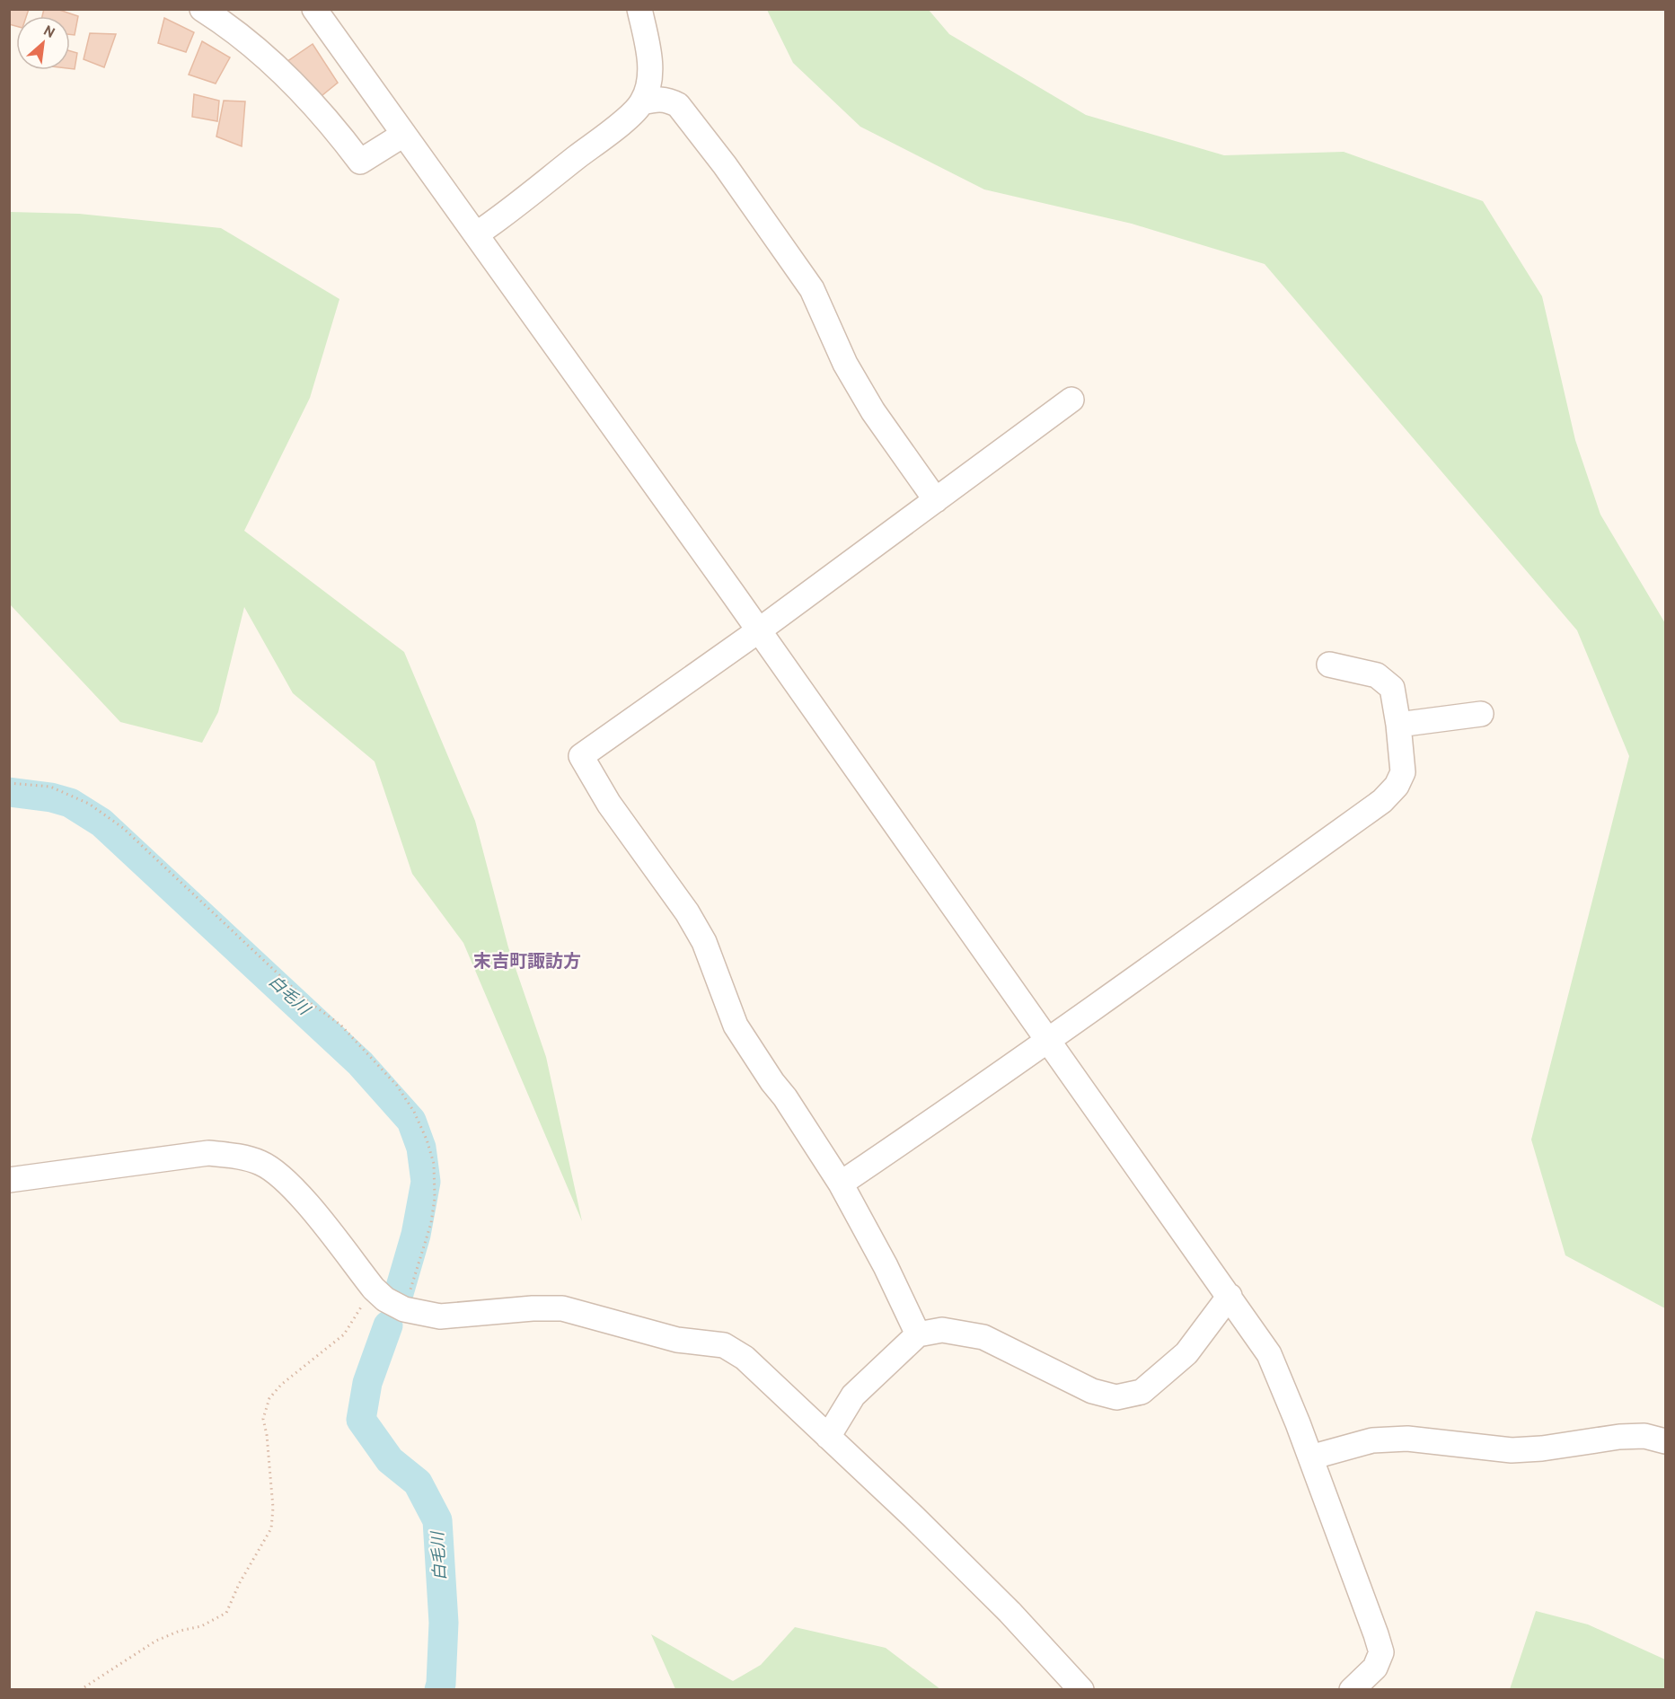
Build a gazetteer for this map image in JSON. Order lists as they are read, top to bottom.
{
  "districts": ["末吉町諏訪方"],
  "water": ["白毛川"],
  "north": "top right"
}
